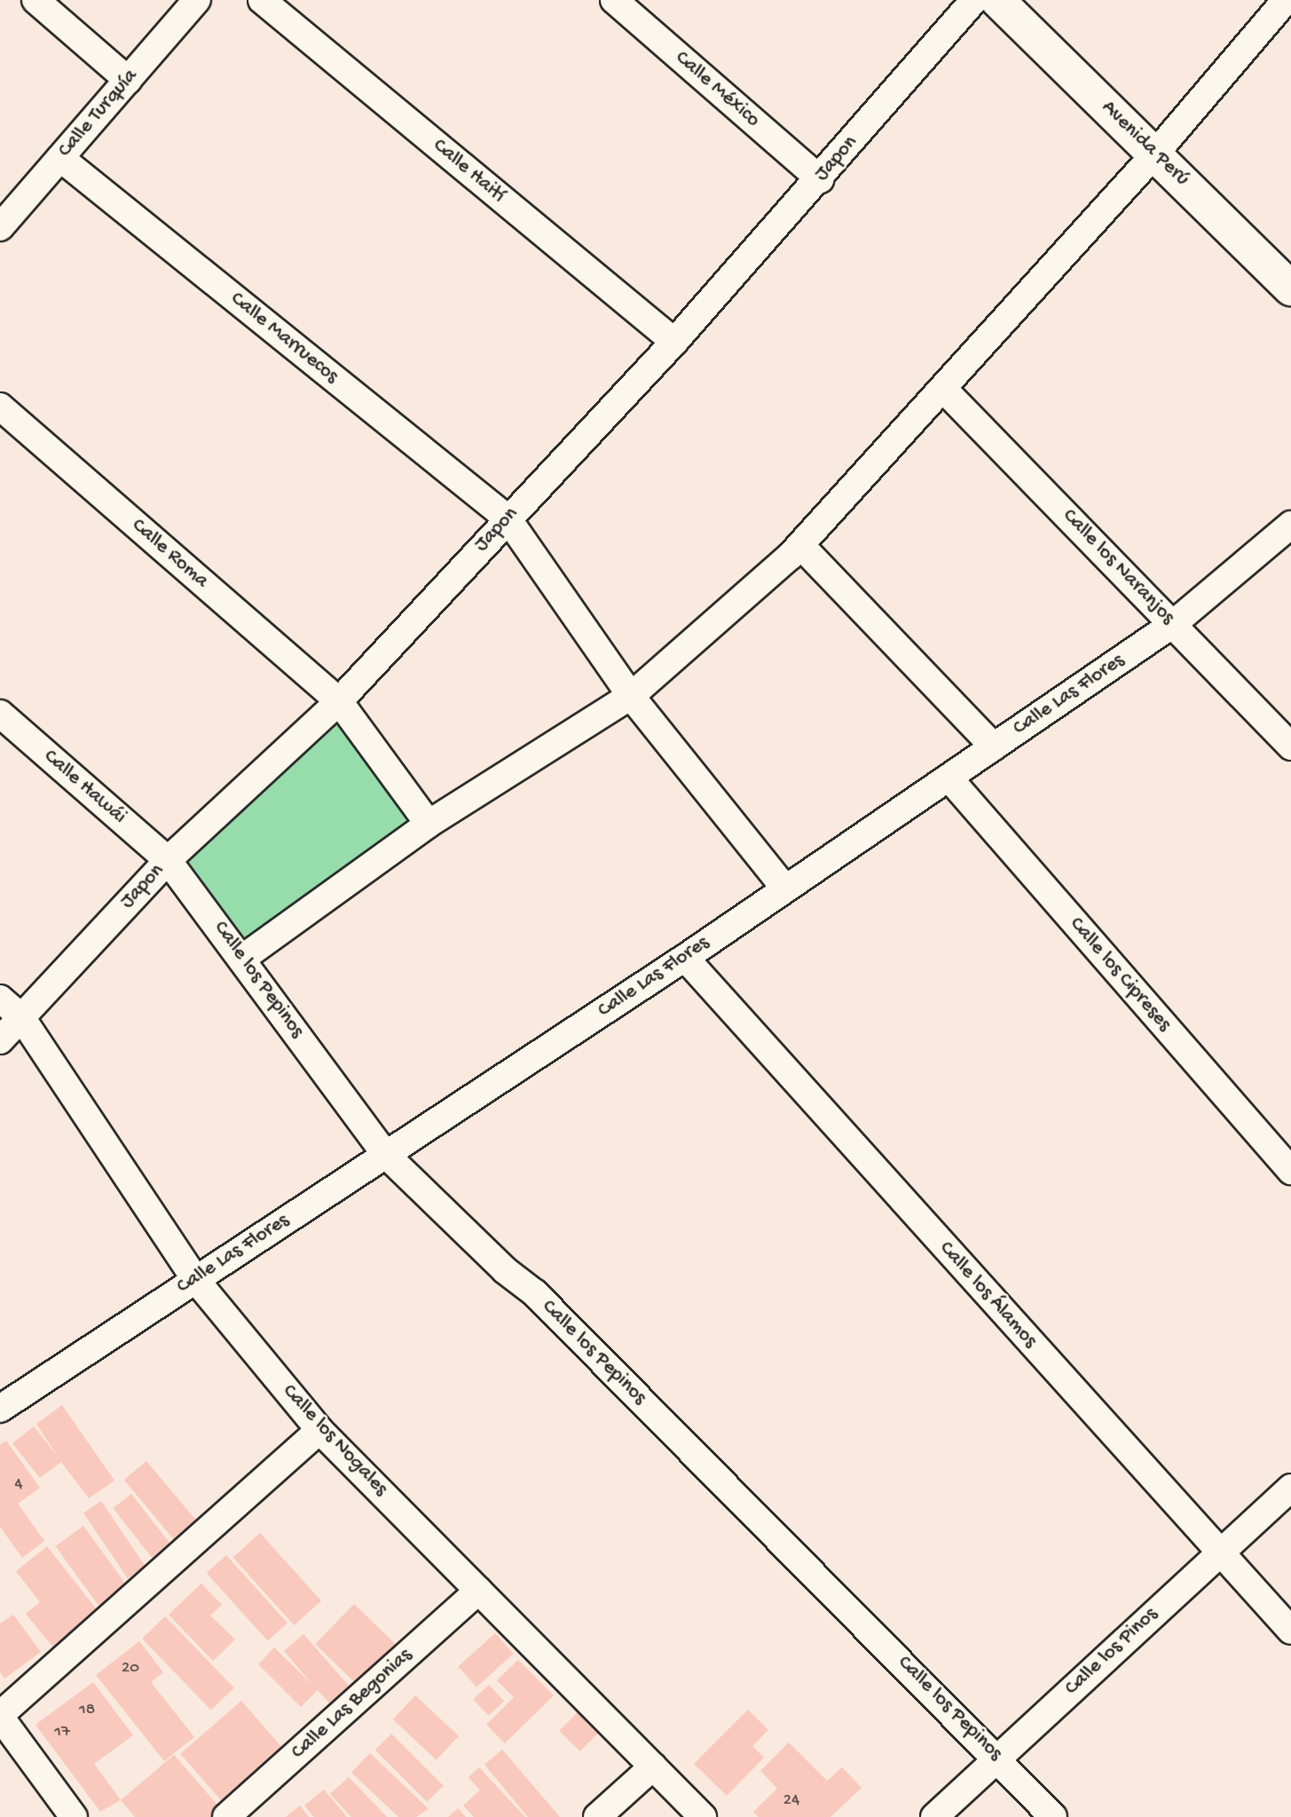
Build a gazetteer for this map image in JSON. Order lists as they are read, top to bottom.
{
  "streets": {
    "street": [
      "Calle México",
      "Calle Turquía",
      "Avenida Perú",
      "Japon",
      "Calle Haití",
      "Calle Marruecos",
      "Calle Roma",
      "Calle los Naranjos",
      "Calle Las Flores",
      "Calle Hawái",
      "Calle los Cipreses",
      "Calle los Pepinos",
      "Calle los Álamos",
      "Calle los Nogales",
      "Calle los Pinos",
      "Calle Las Begonias"
    ]
  },
  "crossings": [
    ["Calle México", "Japon"],
    ["Calle Turquía", "Calle Marruecos"],
    ["Japon", "Calle Haití"],
    ["Japon", "Calle Marruecos"],
    ["Japon", "Calle Roma"],
    ["Japon", "Calle Hawái"],
    ["Japon", "Calle los Pepinos"],
    ["Japon", "Calle los Nogales"],
    ["Calle Marruecos", "Calle Las Flores"],
    ["Calle los Naranjos", "Calle Las Flores"],
    ["Calle Las Flores", "Calle los Cipreses"],
    ["Calle Las Flores", "Calle los Pepinos"],
    ["Calle Las Flores", "Calle los Álamos"],
    ["Calle Las Flores", "Calle los Nogales"],
    ["Calle Hawái", "Calle los Pepinos"],
    ["Calle los Pepinos", "Calle los Pinos"],
    ["Calle los Álamos", "Calle los Pinos"],
    ["Calle los Nogales", "Calle Las Begonias"]
  ],
  "house_numbers": [
    "4",
    "20",
    "18",
    "17",
    "24"
  ]
}
